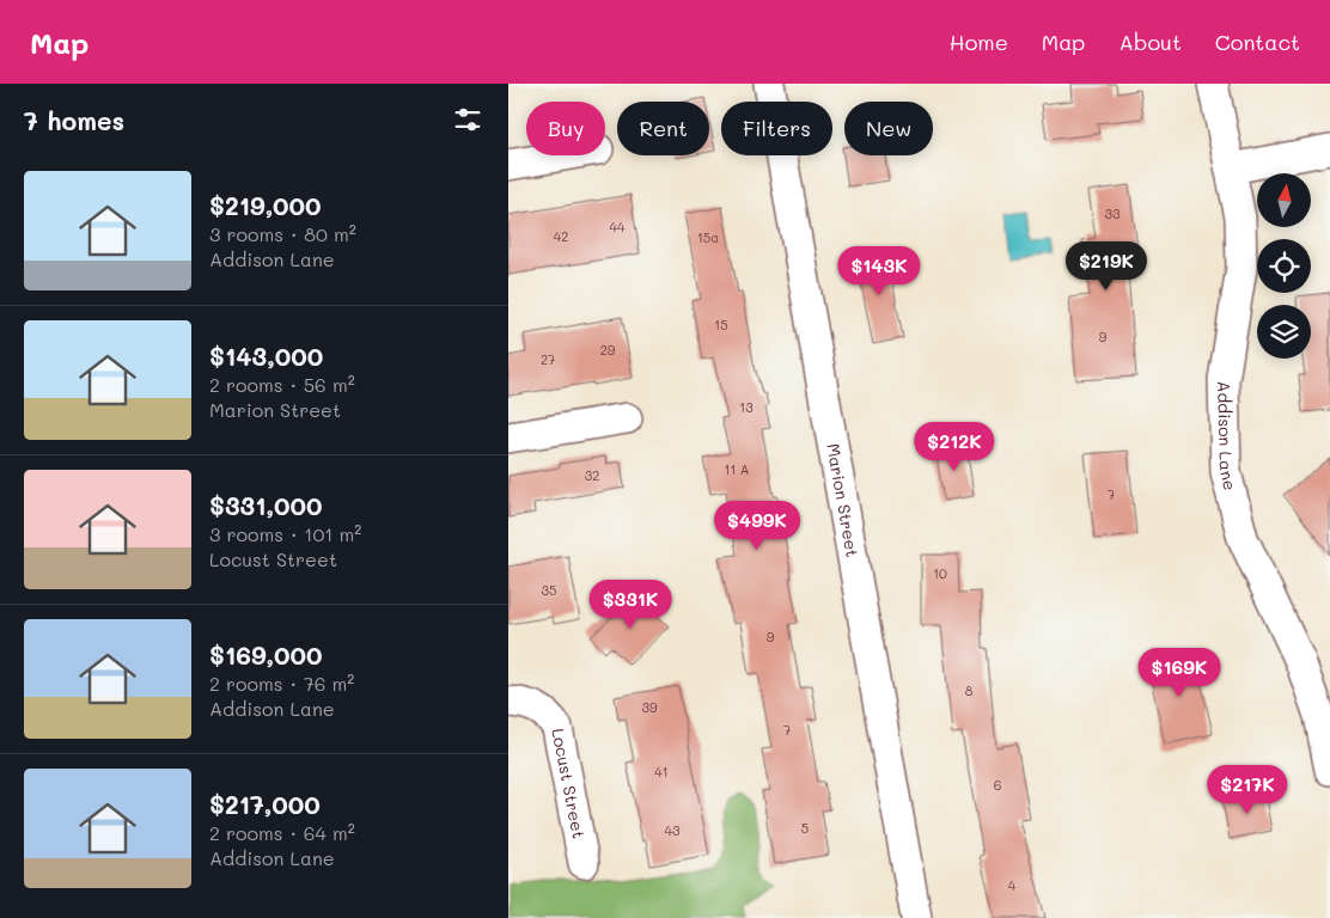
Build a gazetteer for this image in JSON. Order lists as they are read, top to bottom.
{
  "streets": {
    "street": ["Addison Lane", "Marion Street", "Locust Street"]
  },
  "house_numbers": [
    "33",
    "44",
    "42",
    "15a",
    "15",
    "9",
    "29",
    "27",
    "13",
    "11 A",
    "32",
    "7",
    "10",
    "35",
    "9",
    "8",
    "39",
    "7",
    "41",
    "6",
    "5",
    "43",
    "4"
  ],
  "north": "top",
  "page": {
    "header": "Map",
    "nav": [
      "Home",
      "Map",
      "About",
      "Contact"
    ],
    "heading": "7 homes",
    "chip": [
      "Buy",
      "Rent",
      "Filters",
      "New"
    ],
    "list": [
      {
        "name": "$219,000",
        "note": "3 rooms · 80 m² · Addison Lane"
      },
      {
        "name": "$143,000",
        "note": "2 rooms · 56 m² · Marion Street"
      },
      {
        "name": "$331,000",
        "note": "3 rooms · 101 m² · Locust Street"
      },
      {
        "name": "$169,000",
        "note": "2 rooms · 76 m² · Addison Lane"
      },
      {
        "name": "$217,000",
        "note": "2 rooms · 64 m² · Addison Lane"
      }
    ],
    "price": [
      "$219K",
      "$143K",
      "$212K",
      "$499K",
      "$331K",
      "$169K",
      "$217K"
    ]
  }
}
